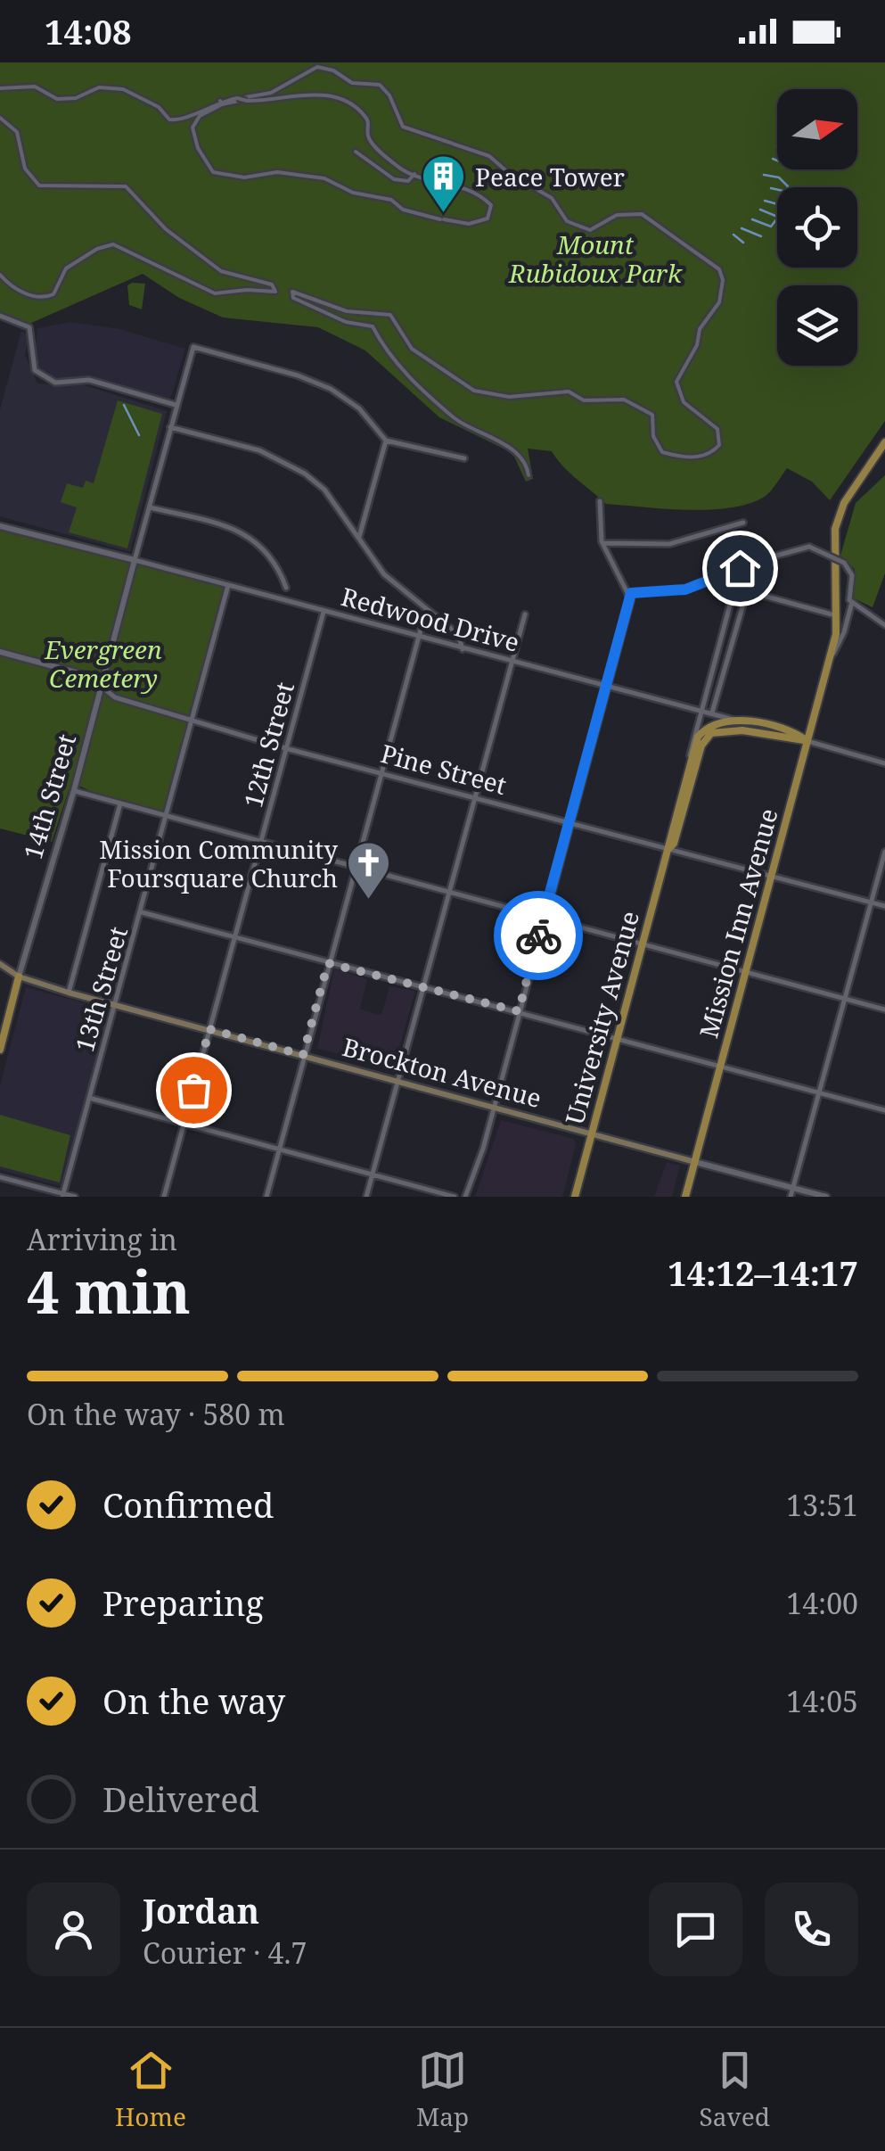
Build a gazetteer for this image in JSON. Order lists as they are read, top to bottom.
{
  "streets": {
    "main road": [
      "Redwood Drive",
      "14th Street",
      "Mission Inn Avenue",
      "University Avenue",
      "Brockton Avenue"
    ],
    "street": ["12th Street", "Pine Street", "13th Street"]
  },
  "crossings": [
    ["Redwood Drive", "12th Street"],
    ["Redwood Drive", "14th Street"],
    ["Redwood Drive", "Mission Inn Avenue"],
    ["Redwood Drive", "13th Street"],
    ["Redwood Drive", "University Avenue"],
    ["12th Street", "Pine Street"],
    ["12th Street", "Brockton Avenue"],
    ["Pine Street", "14th Street"],
    ["Pine Street", "Mission Inn Avenue"],
    ["Pine Street", "13th Street"],
    ["Pine Street", "University Avenue"],
    ["14th Street", "Brockton Avenue"],
    ["Mission Inn Avenue", "University Avenue"],
    ["Mission Inn Avenue", "Brockton Avenue"],
    ["13th Street", "Brockton Avenue"],
    ["University Avenue", "Brockton Avenue"]
  ],
  "parks": ["Mount Rubidoux Park", "Evergreen Cemetery"],
  "places": {
    "building": ["Peace Tower"],
    "church": ["Mission Community Foursquare Church"]
  },
  "north": "right",
  "page": {
    "status": "14:08",
    "heading": ["4 min", "Arriving in", "14:12–14:17"],
    "panel": ["Jordan", "Courier · 4.7"],
    "bar": "On the way · 580 m",
    "list": [
      ["Confirmed", "13:51"],
      ["Preparing", "14:00"],
      ["On the way", "14:05"],
      "Delivered"
    ],
    "tabs": ["Home", "Map", "Saved"]
  }
}
